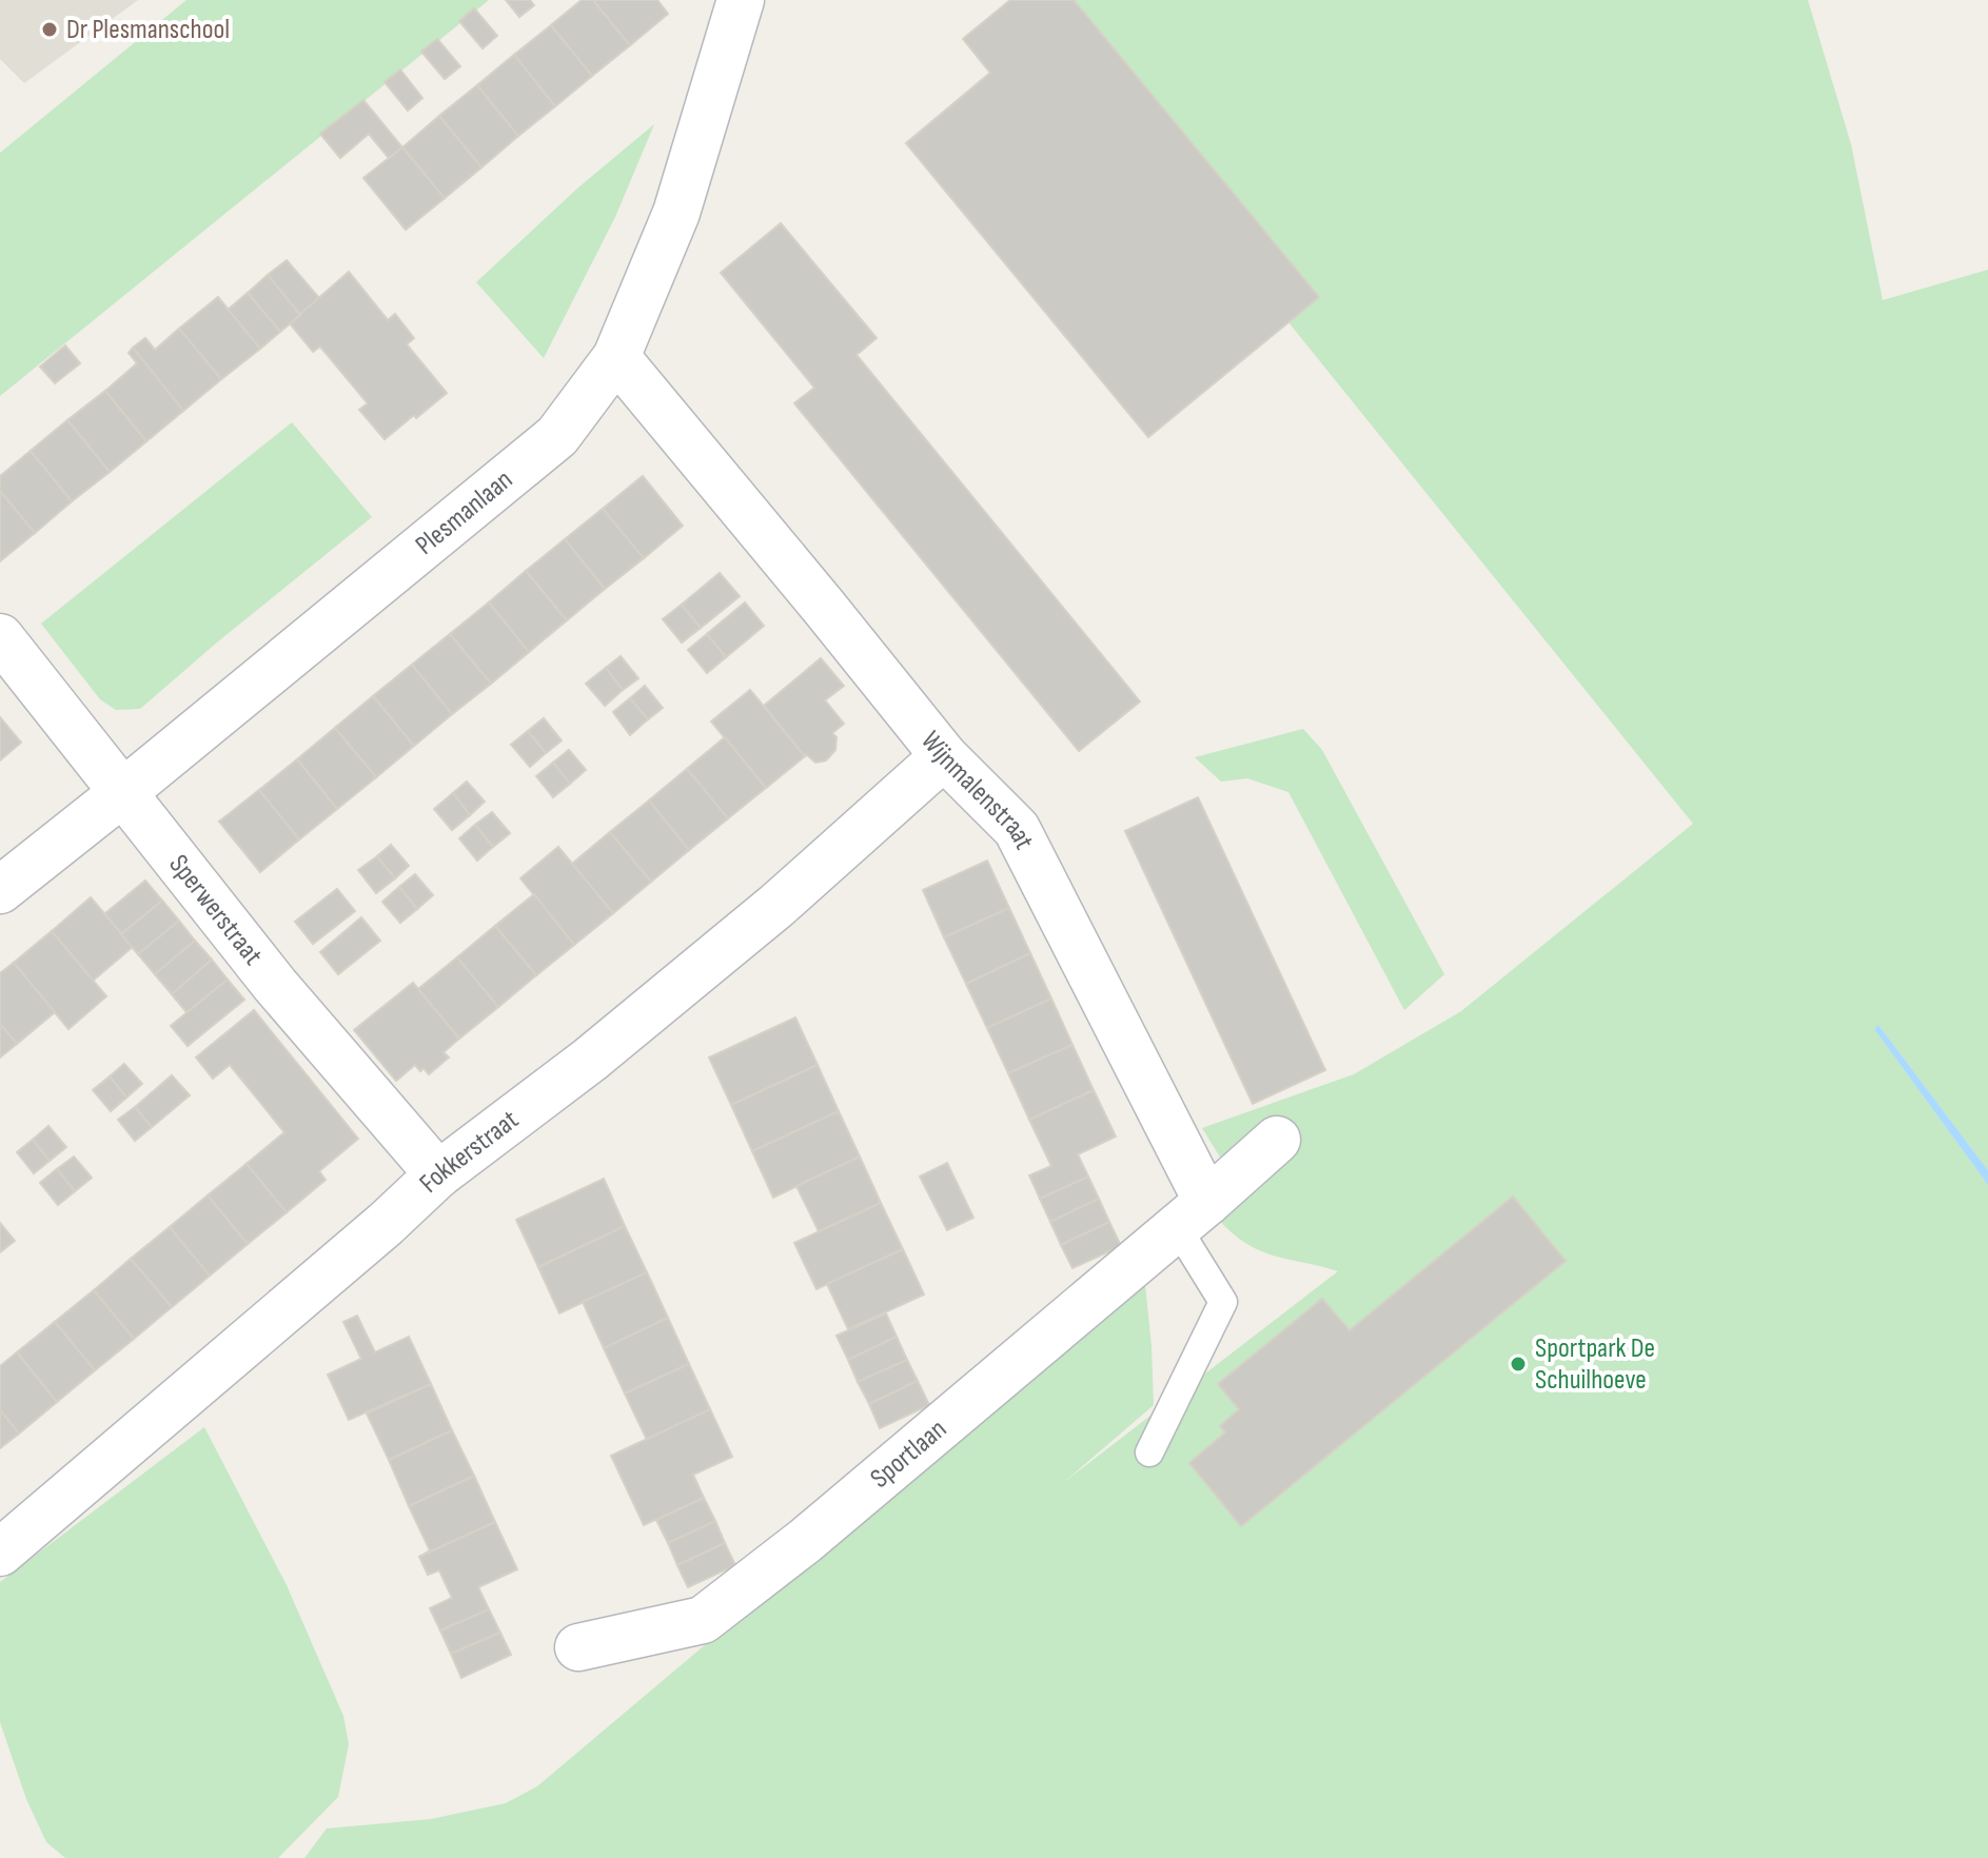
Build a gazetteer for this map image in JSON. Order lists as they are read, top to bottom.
{
  "streets": {
    "street": [
      "Plesmanlaan",
      "Wijnmalenstraat",
      "Sperwerstraat",
      "Fokkerstraat",
      "Sportlaan"
    ]
  },
  "crossings": [
    ["Plesmanlaan", "Wijnmalenstraat"],
    ["Plesmanlaan", "Sperwerstraat"],
    ["Wijnmalenstraat", "Fokkerstraat"],
    ["Wijnmalenstraat", "Sportlaan"],
    ["Sperwerstraat", "Fokkerstraat"]
  ],
  "places": ["Dr Plesmanschool", "Sportpark De Schuilhoeve"]
}
